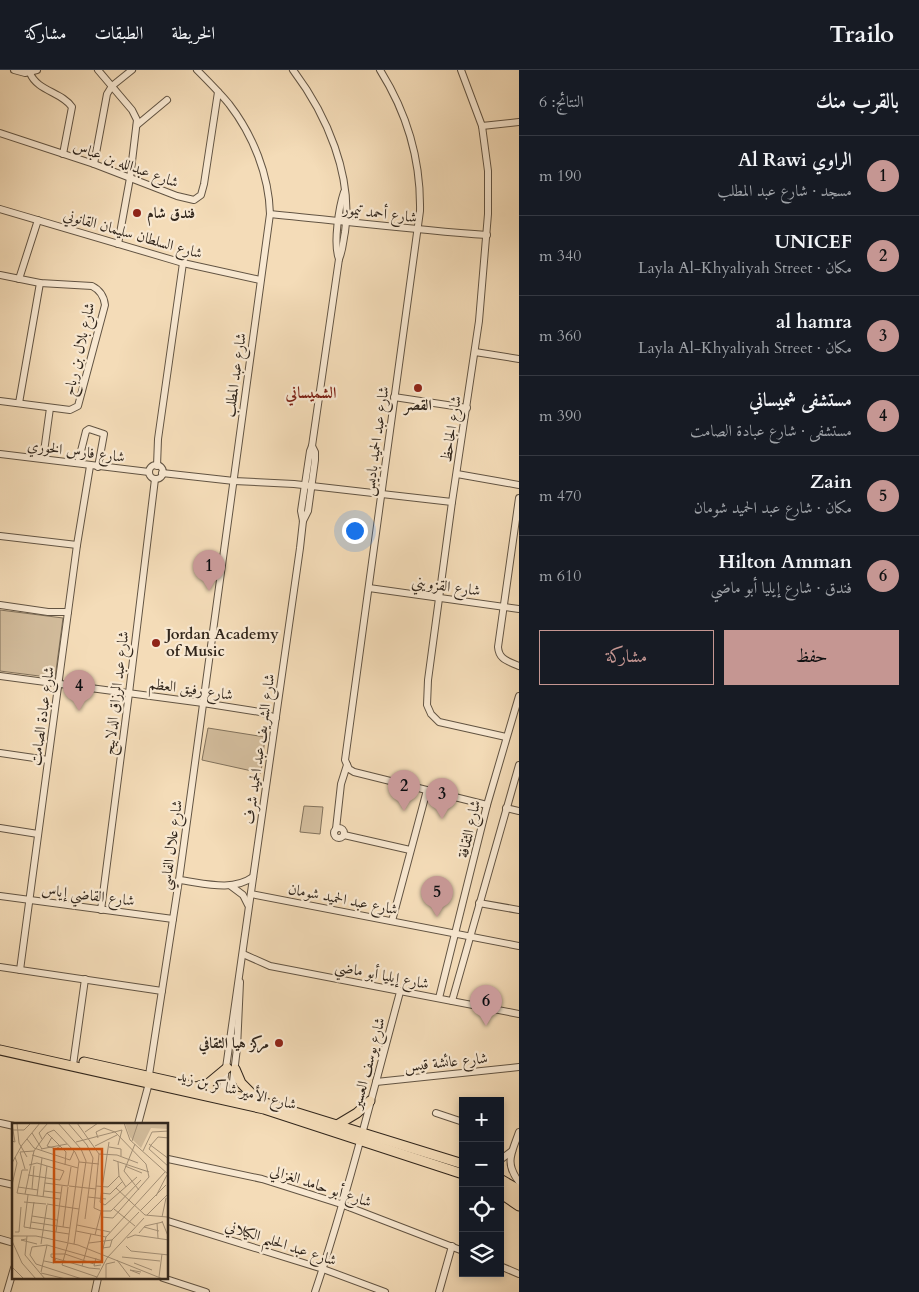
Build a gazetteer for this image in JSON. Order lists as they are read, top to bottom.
{
  "streets": {
    "main road": ["شارع الأمير شاكر بن زيد"],
    "street": [
      "شارع عبدالله بن عباس",
      "شارع أحمد تيمور",
      "شارع السلطان سليمان القانوني",
      "شارع بلال بن رباح",
      "شارع عبد المطلب",
      "شارع الجاحظ",
      "شارع عبد الحميد باديس",
      "شارع فارس الخوري",
      "شارع القزويني",
      "شارع رفيق العظم",
      "شارع عبد الرزاق الدلابيح",
      "شارع عبادة الصامت",
      "شارع الشريف عبد الحميد شرف",
      "شارع الثقافة",
      "شارع علال الفاسي",
      "شارع القاضي إياس",
      "شارع عبد الحميد شومان",
      "شارع إيليا أبو ماضي",
      "شارع عائشة قيس",
      "شارع يوسف العسير",
      "شارع أبو حامد الغزالي",
      "شارع عبد الحليم الكيلاني"
    ]
  },
  "crossings": [
    ["شارع عبدالله بن عباس", "شارع عبد المطلب"],
    ["شارع أحمد تيمور", "شارع عبد المطلب"],
    ["شارع أحمد تيمور", "شارع الجاحظ"],
    ["شارع أحمد تيمور", "شارع عبد الحميد باديس"],
    ["شارع أحمد تيمور", "شارع الشريف عبد الحميد شرف"],
    ["شارع السلطان سليمان القانوني", "شارع عبد المطلب"],
    ["شارع عبد المطلب", "شارع رفيق العظم"],
    ["شارع عبد المطلب", "شارع علال الفاسي"],
    ["شارع الجاحظ", "شارع القزويني"],
    ["شارع الجاحظ", "شارع الثقافة"],
    ["شارع عبد الحميد باديس", "شارع القزويني"],
    ["شارع فارس الخوري", "شارع عبد الرزاق الدلابيح"],
    ["شارع فارس الخوري", "شارع عبادة الصامت"],
    ["شارع رفيق العظم", "شارع عبد الرزاق الدلابيح"],
    ["شارع رفيق العظم", "شارع عبادة الصامت"],
    ["شارع رفيق العظم", "شارع الشريف عبد الحميد شرف"],
    ["شارع رفيق العظم", "شارع علال الفاسي"],
    ["شارع عبد الرزاق الدلابيح", "شارع القاضي إياس"],
    ["شارع عبادة الصامت", "شارع القاضي إياس"],
    ["شارع الشريف عبد الحميد شرف", "شارع عبد الحميد شومان"],
    ["شارع الشريف عبد الحميد شرف", "شارع إيليا أبو ماضي"],
    ["شارع الشريف عبد الحميد شرف", "شارع الأمير شاكر بن زيد"],
    ["شارع الثقافة", "شارع عبد الحميد شومان"],
    ["شارع الثقافة", "شارع إيليا أبو ماضي"],
    ["شارع علال الفاسي", "شارع القاضي إياس"],
    ["شارع علال الفاسي", "شارع الأمير شاكر بن زيد"],
    ["شارع إيليا أبو ماضي", "شارع يوسف العسير"],
    ["شارع عائشة قيس", "شارع يوسف العسير"],
    ["شارع يوسف العسير", "شارع الأمير شاكر بن زيد"],
    ["شارع يوسف العسير", "شارع أبو حامد الغزالي"],
    ["شارع يوسف العسير", "شارع عبد الحليم الكيلاني"]
  ],
  "districts": ["الشميساني"],
  "places": [
    "فندق شام",
    "القصر",
    "Jordan Academy of Music",
    "مركز هيا الثقافي"
  ],
  "page": {
    "header": "Trailo",
    "nav": ["الخريطة", "الطبقات", "مشاركة"],
    "heading": ["بالقرب منك", "النتائج: 6"],
    "list": [
      {
        "mark": "1",
        "name": "الراوي Al Rawi",
        "note": "مسجد · شارع عبد المطلب",
        "value": "190 m"
      },
      {
        "mark": "2",
        "name": "UNICEF",
        "note": "مكان · Layla Al-Khyaliyah Street",
        "value": "340 m"
      },
      {
        "mark": "3",
        "name": "al hamra",
        "note": "مكان · Layla Al-Khyaliyah Street",
        "value": "360 m"
      },
      {
        "mark": "4",
        "name": "مستشفى شميساني",
        "note": "مستشفى · شارع عبادة الصامت",
        "value": "390 m"
      },
      {
        "mark": "5",
        "name": "Zain",
        "note": "مكان · شارع عبد الحميد شومان",
        "value": "470 m"
      },
      {
        "mark": "6",
        "name": "Hilton Amman",
        "note": "فندق · شارع إيليا أبو ماضي",
        "value": "610 m"
      }
    ],
    "pins": [
      "1",
      "4",
      "2",
      "3",
      "5",
      "6"
    ],
    "buttons": ["حفظ", "مشاركة"],
    "map_buttons": ["+", "−"]
  }
}
